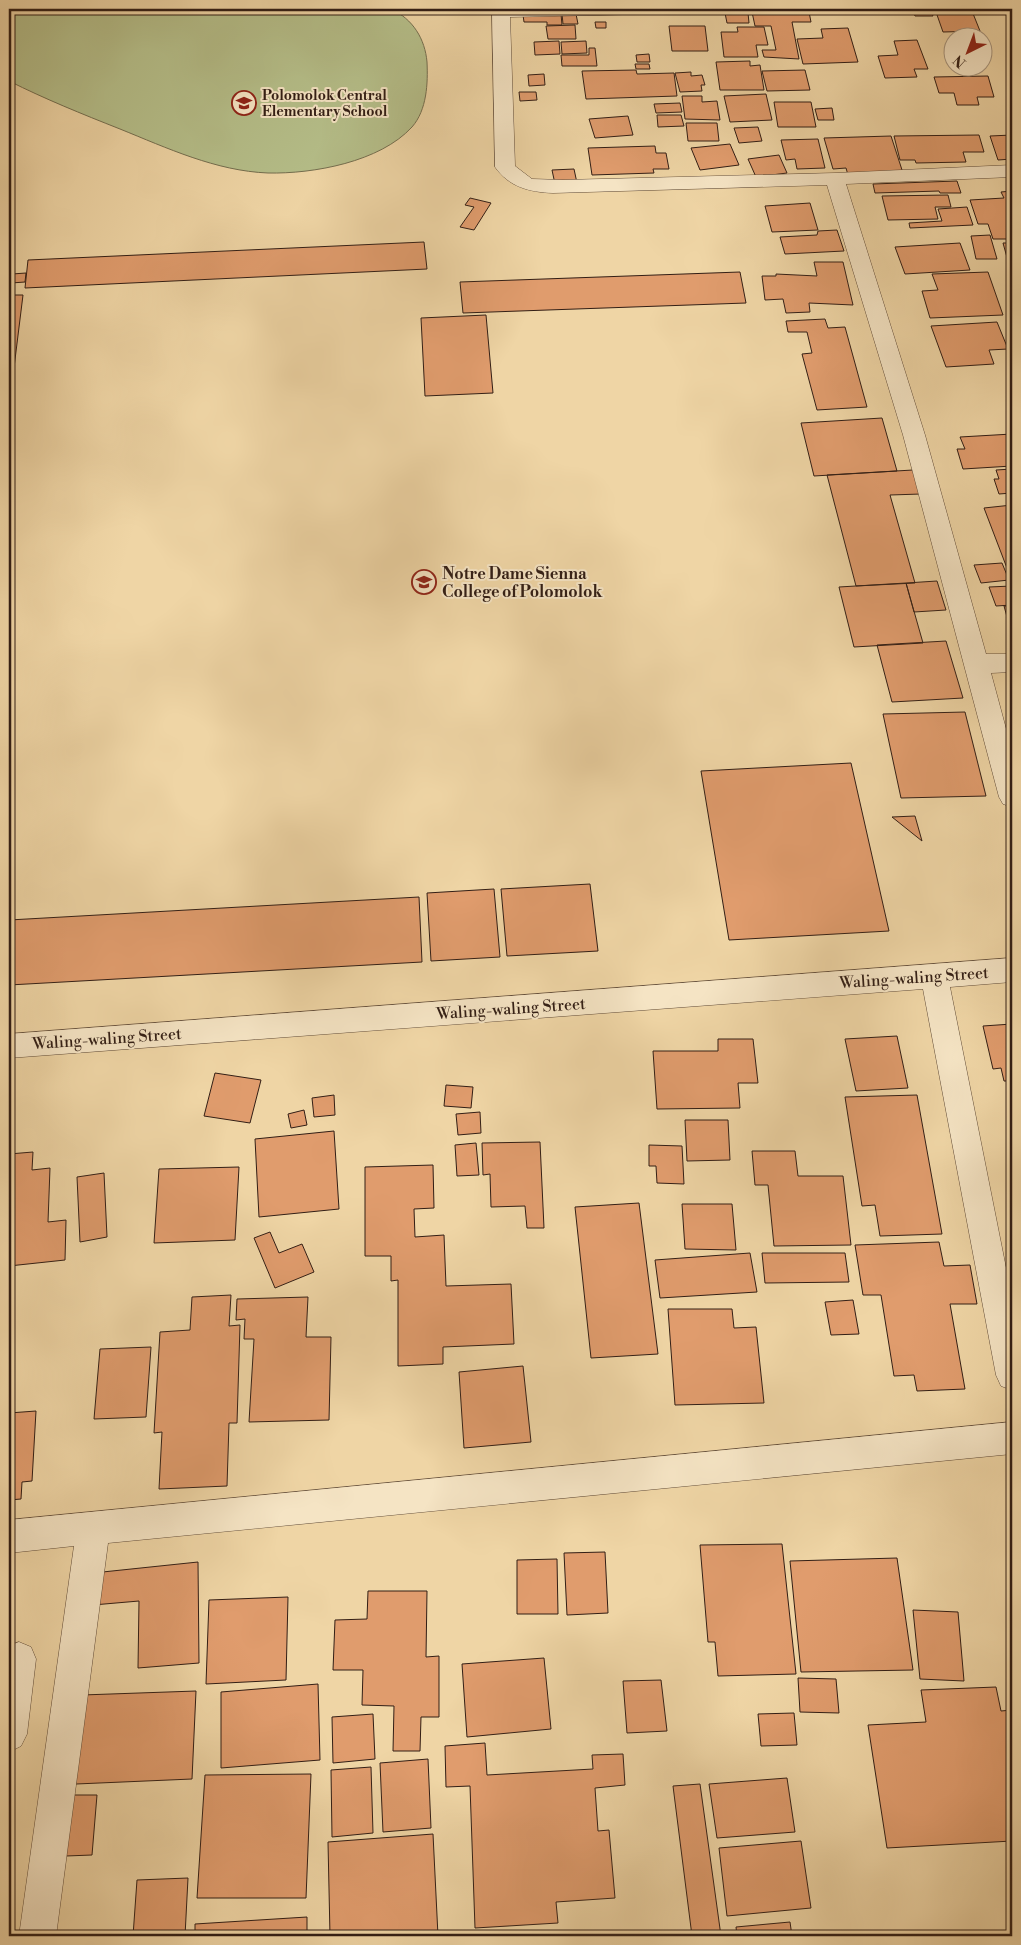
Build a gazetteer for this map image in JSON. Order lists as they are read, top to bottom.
{
  "streets": {
    "street": ["Waling-waling Street"]
  },
  "places": {
    "school or university": ["Polomolok Central Elementary School", "Notre Dame Sienna College of Polomolok"]
  },
  "north": "bottom left"
}
